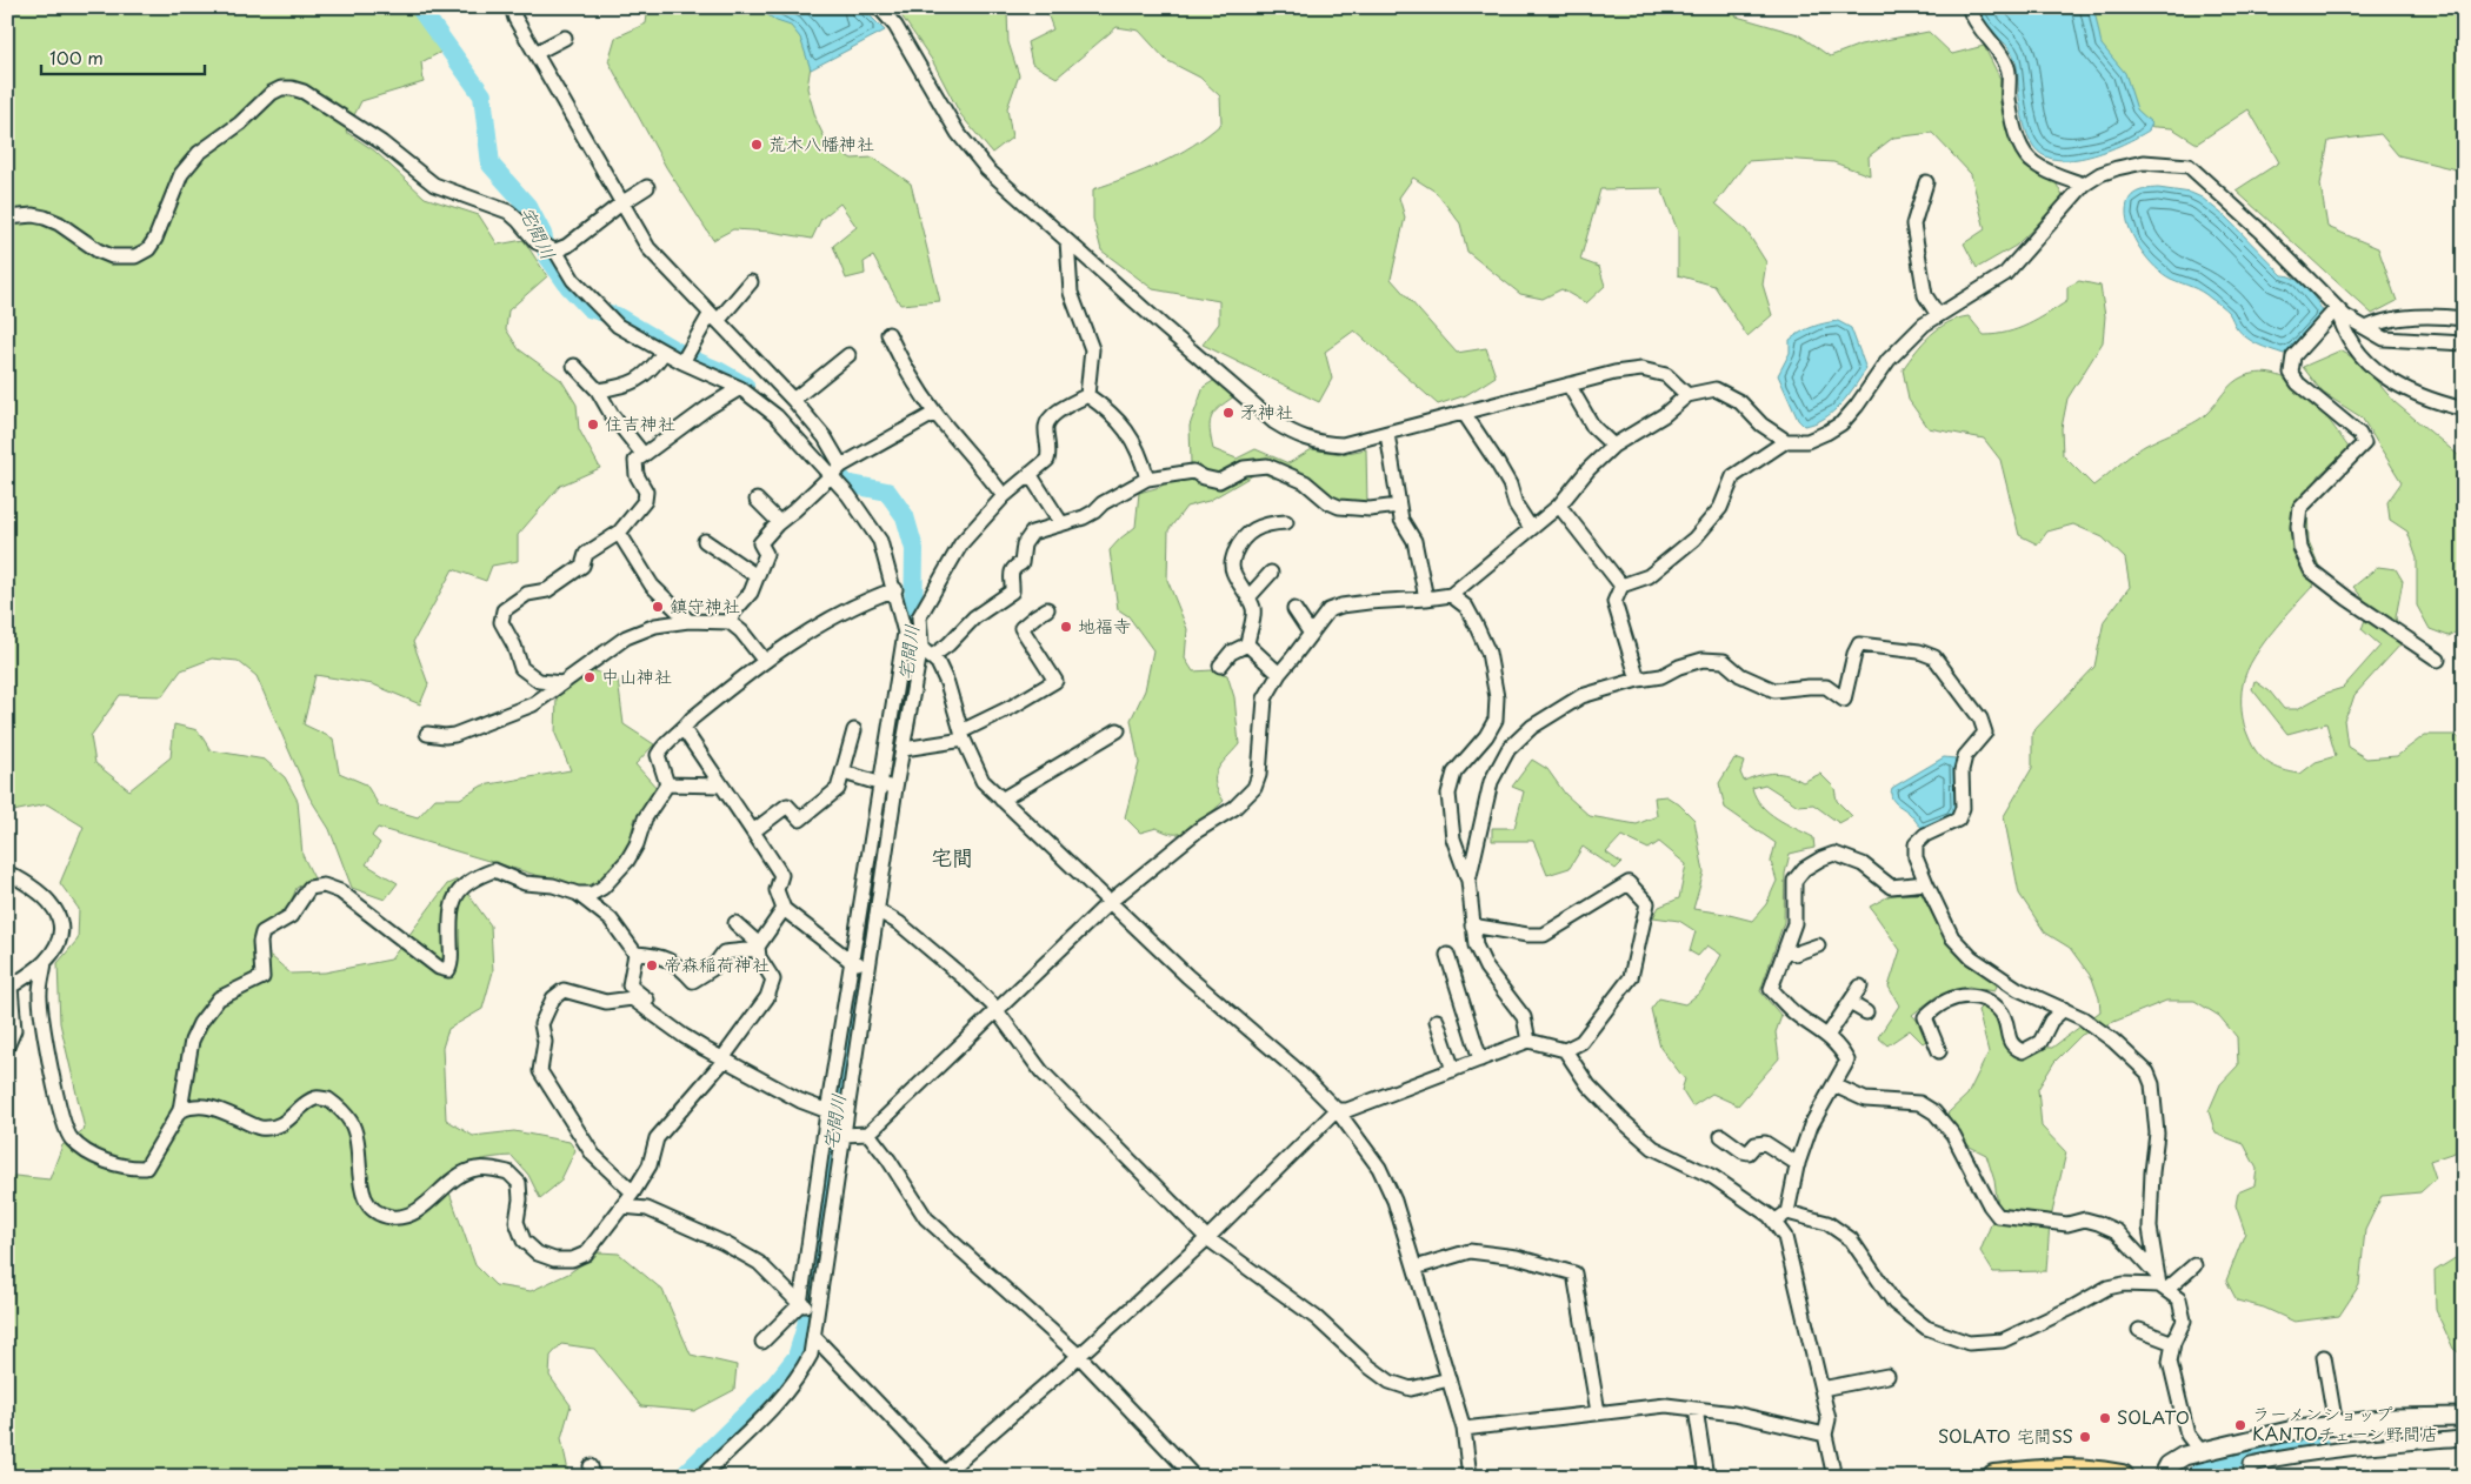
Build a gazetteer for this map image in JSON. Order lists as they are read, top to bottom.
{
  "districts": ["宅間"],
  "water": ["宅間川"],
  "places": [
    "荒木八幡神社",
    "矛神社",
    "住吉神社",
    "鎮守神社",
    "地福寺",
    "中山神社",
    "帝森稲荷神社",
    "SOLATO",
    "ラーメンショップ KANTOチェーン野間店",
    "SOLATO 宅間SS"
  ],
  "scale_bar": "100 m"
}
